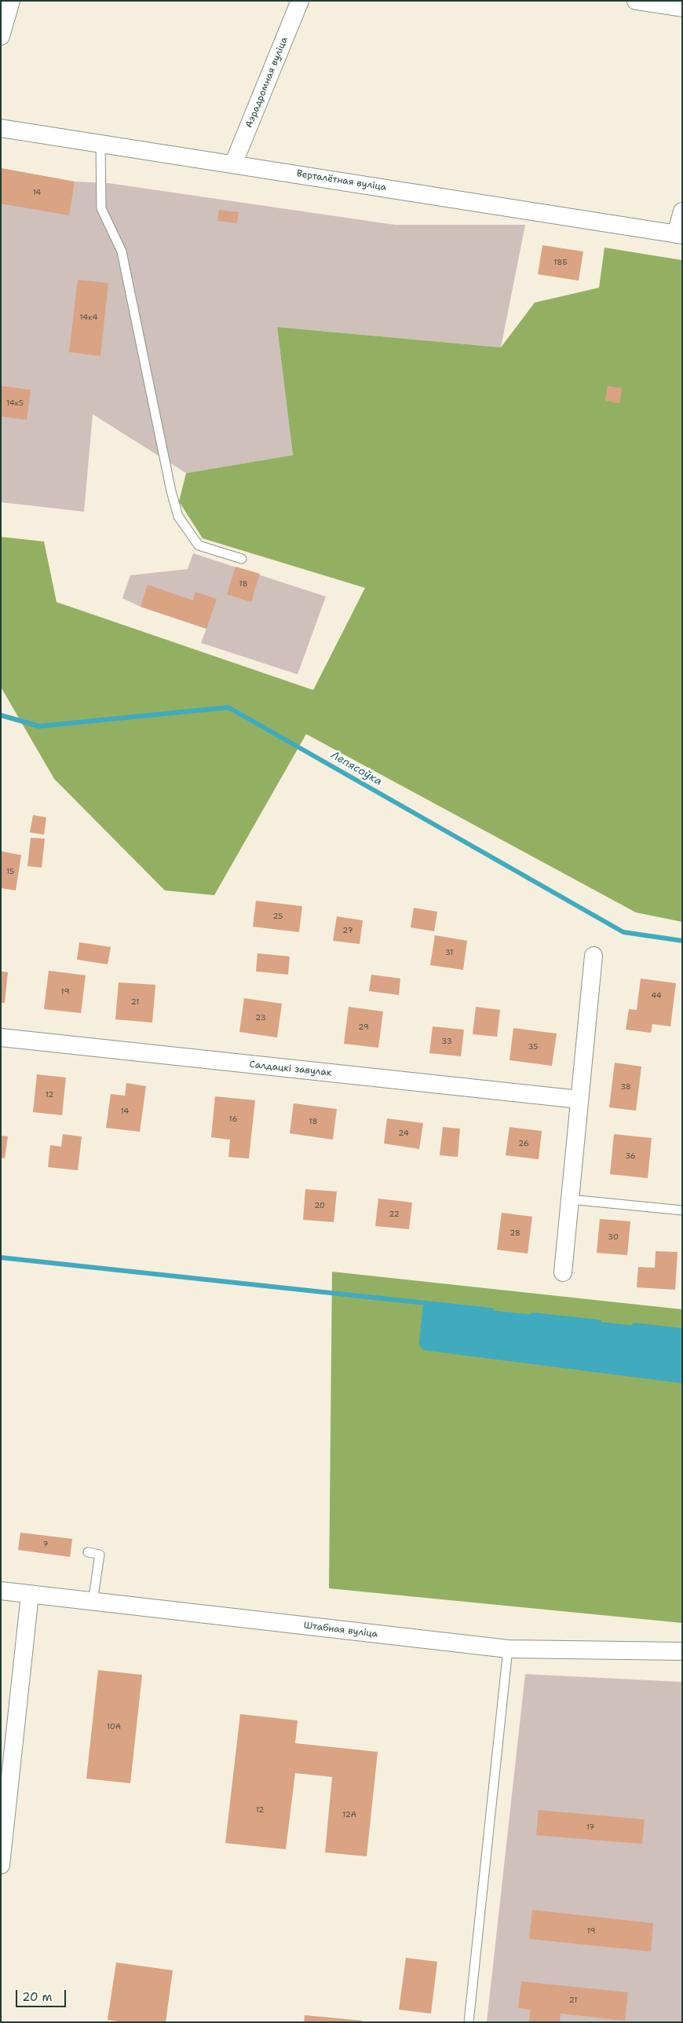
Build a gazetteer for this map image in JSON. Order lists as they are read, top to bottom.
{
  "streets": {
    "street": [
      "Аэрадромная вуліца",
      "Верталётная вуліца",
      "Салдацкі завулак",
      "Штабная вуліца"
    ]
  },
  "crossings": [
    ["Аэрадромная вуліца", "Верталётная вуліца"]
  ],
  "water": ["Лепясоўка"],
  "house_numbers": [
    "14",
    "18Б",
    "14к4",
    "14к5",
    "18",
    "15",
    "25",
    "27",
    "31",
    "19",
    "44",
    "21",
    "23",
    "29",
    "33",
    "35",
    "38",
    "12",
    "14",
    "16",
    "18",
    "24",
    "26",
    "36",
    "20",
    "22",
    "28",
    "30",
    "7",
    "10А",
    "12",
    "12А",
    "17",
    "19",
    "21"
  ],
  "scale_bar": "20 m"
}
